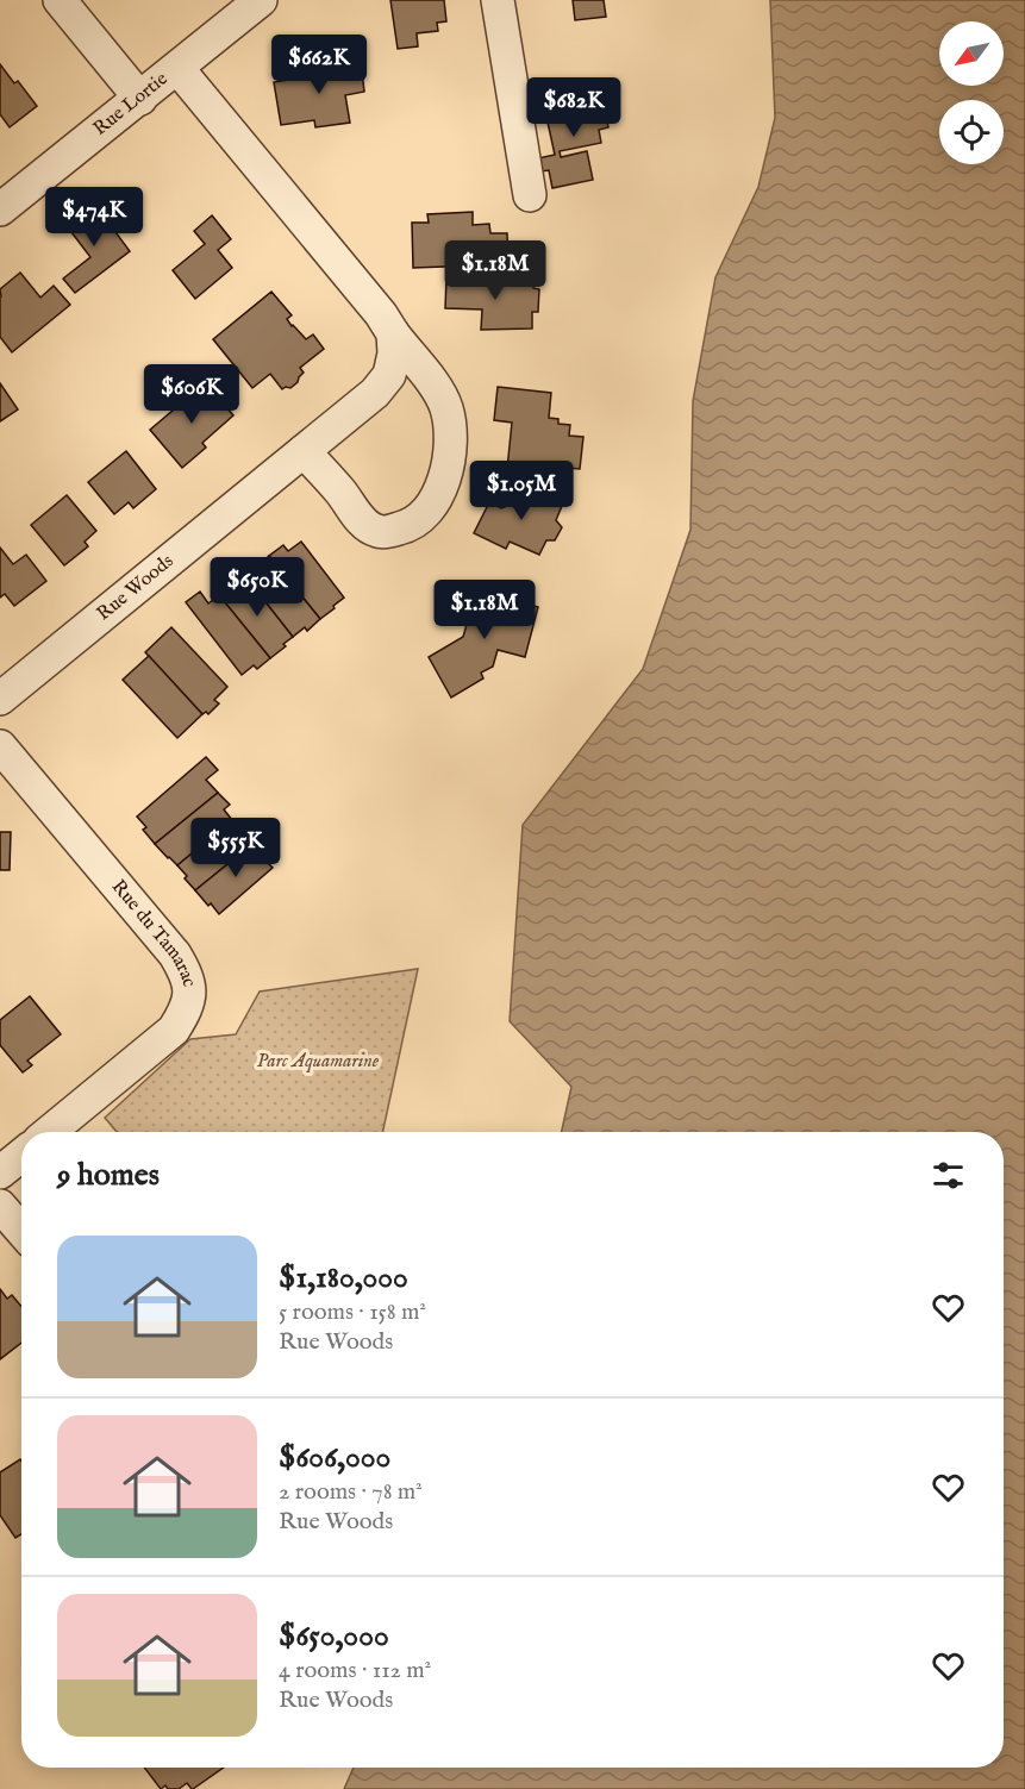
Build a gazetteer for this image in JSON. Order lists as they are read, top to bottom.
{
  "streets": {
    "street": ["Rue Lortie", "Rue Woods", "Rue du Tamarac"]
  },
  "parks": ["Parc Aquamarine"],
  "north": "bottom left",
  "page": {
    "price": [
      "$662K",
      "$682K",
      "$474K",
      "$1.18M",
      "$606K",
      "$1.05M",
      "$650K",
      "$1.18M",
      "$555K"
    ],
    "heading": "9 homes",
    "list": [
      {
        "name": "$1,180,000",
        "note": "5 rooms · 158 m² · Rue Woods"
      },
      {
        "name": "$606,000",
        "note": "2 rooms · 78 m² · Rue Woods"
      },
      {
        "name": "$650,000",
        "note": "4 rooms · 112 m² · Rue Woods"
      }
    ]
  }
}
